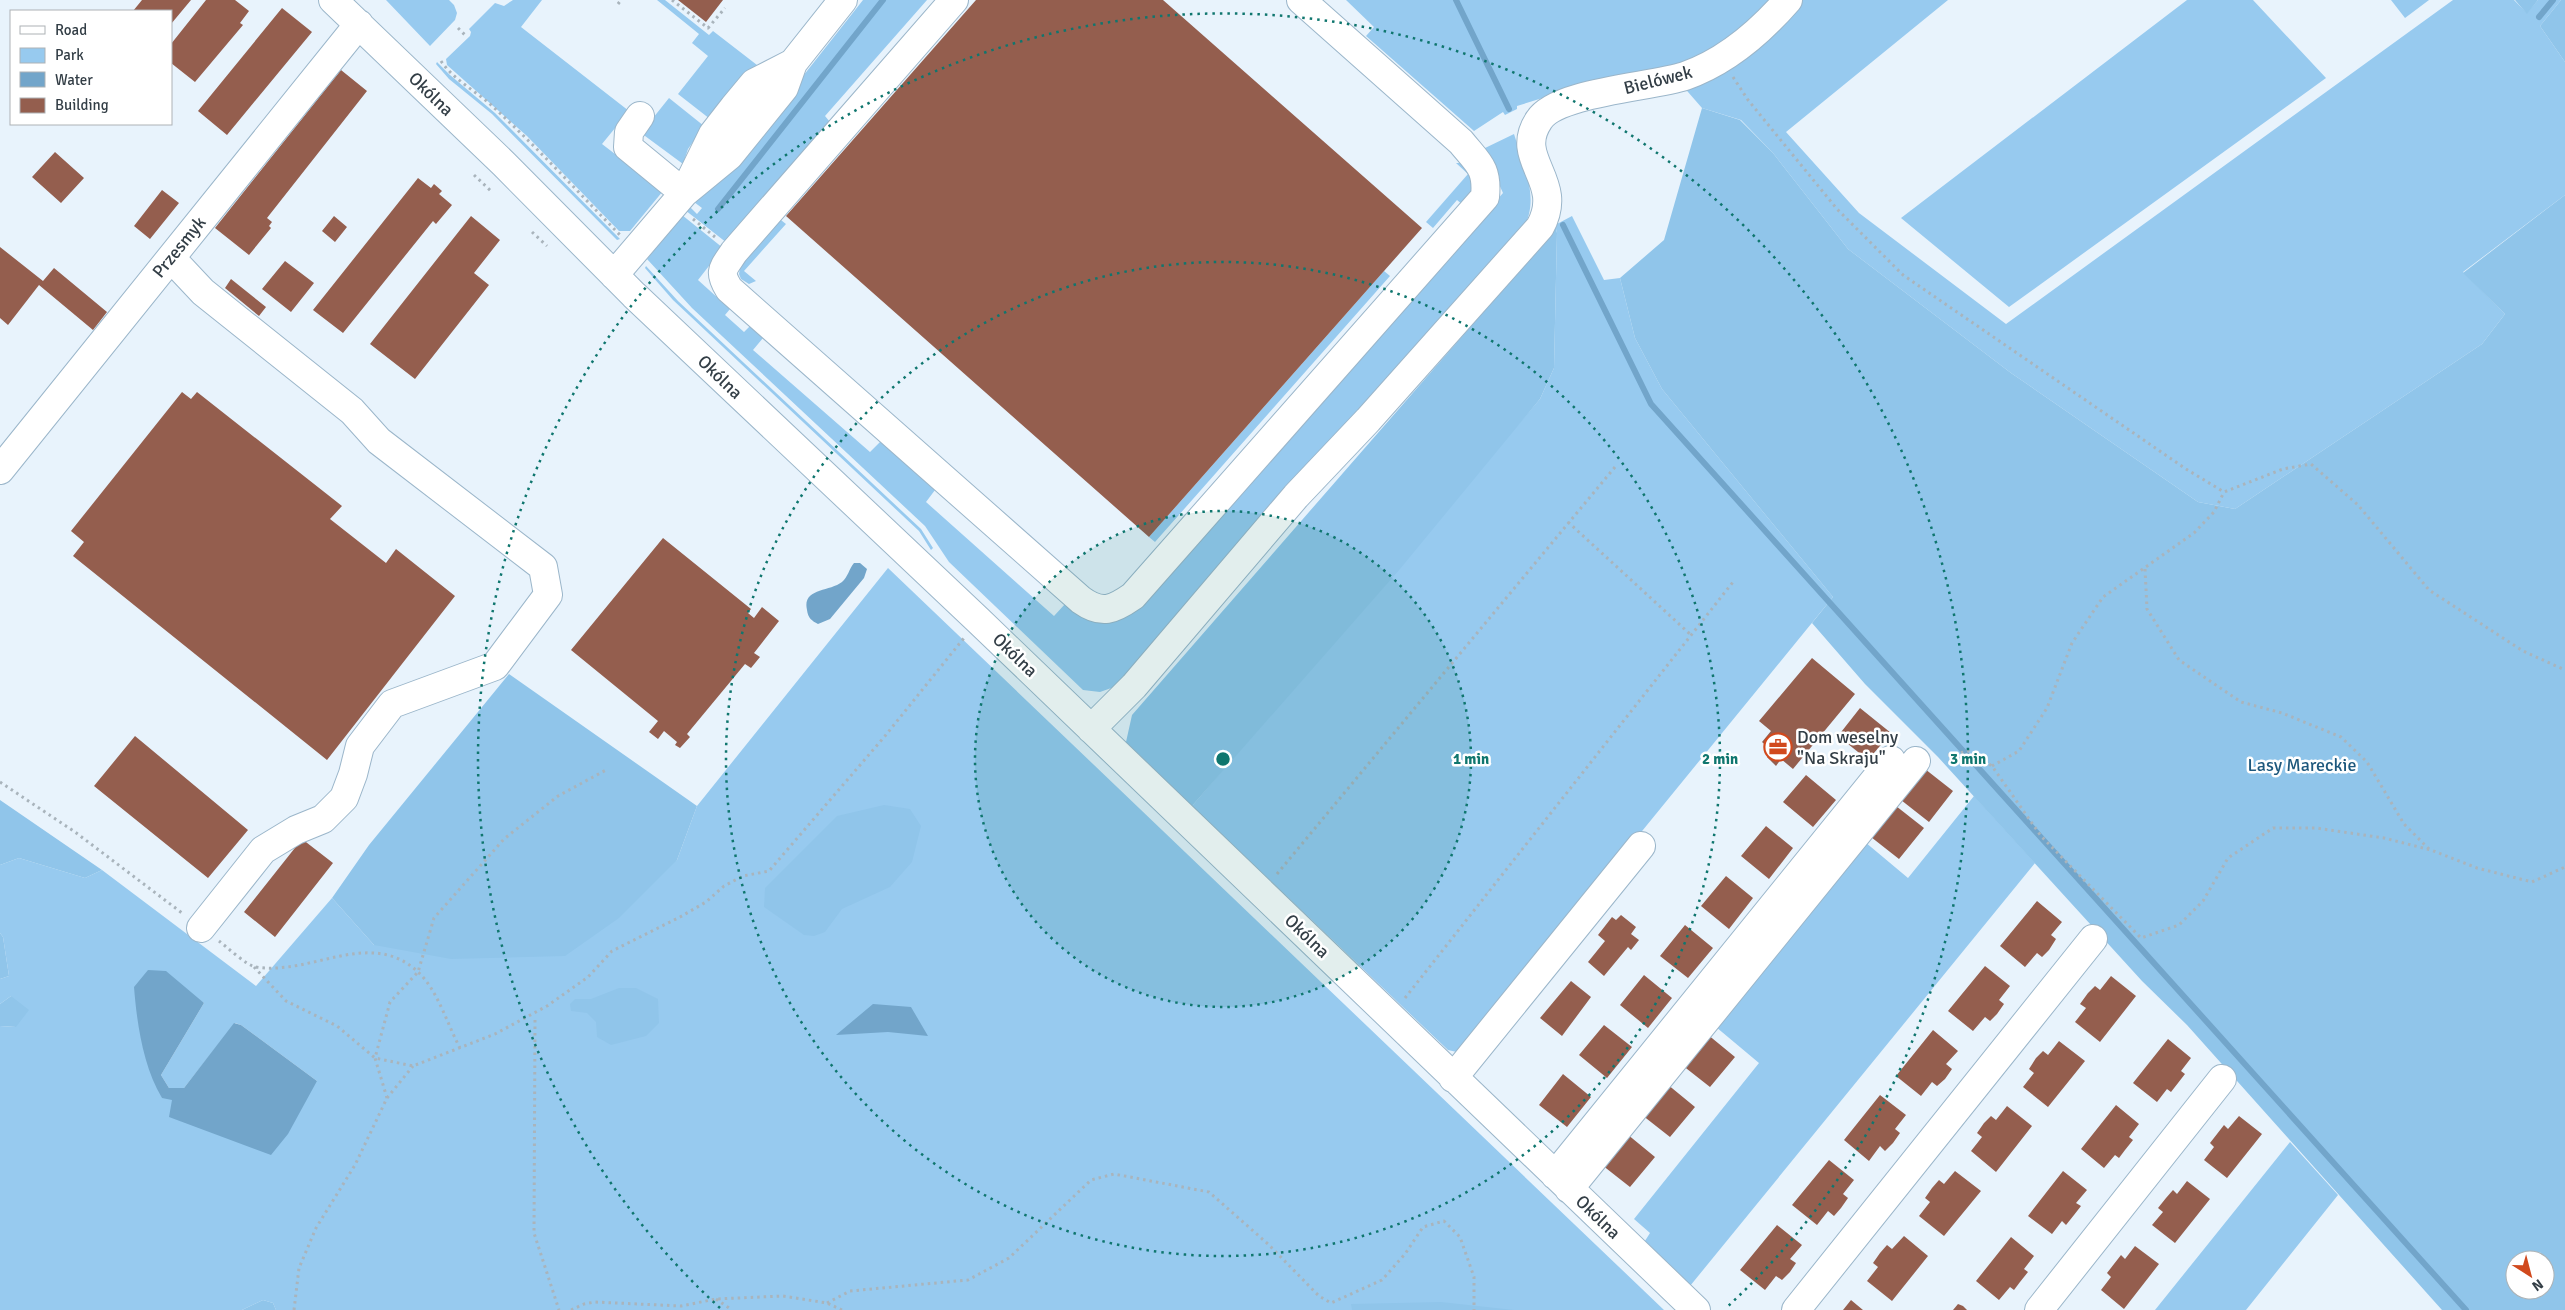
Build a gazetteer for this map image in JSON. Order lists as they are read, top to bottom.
{
  "streets": {
    "street": ["Bielówek", "Okólna", "Przesmyk"]
  },
  "crossings": [
    ["Bielówek", "Okólna"],
    ["Okólna", "Przesmyk"]
  ],
  "parks": ["Lasy Mareckie"],
  "places": {
    "office": ["Dom weselny \"Na Skraju\""]
  },
  "legend": [
    "Road",
    "Park",
    "Water",
    "Building"
  ],
  "north": "bottom right",
  "rings": ["1 min", "2 min", "3 min"]
}
